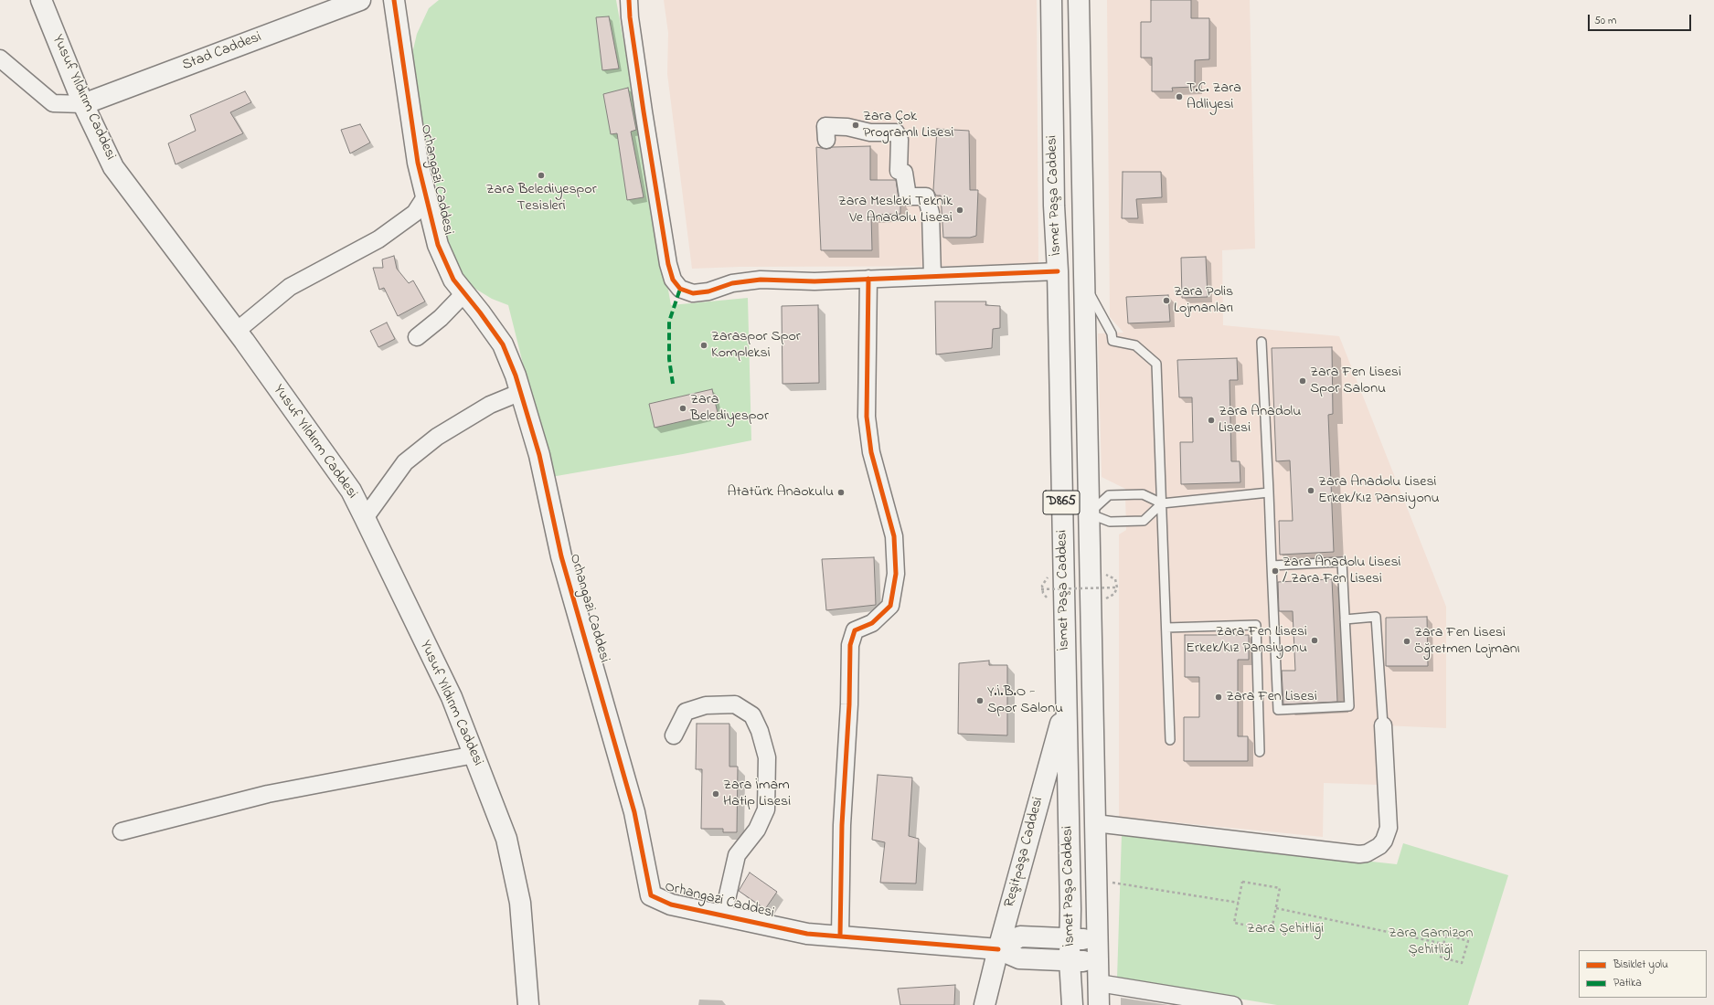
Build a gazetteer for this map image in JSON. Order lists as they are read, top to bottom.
{
  "streets": {
    "main road": [
      "Stad Caddesi",
      "Yusuf Yıldırım Caddesi",
      "Orhangazi Caddesi",
      "İsmet Paşa Caddesi",
      "D865",
      "Reşitpaşa Caddesi"
    ]
  },
  "crossings": [
    ["Stad Caddesi", "Yusuf Yıldırım Caddesi"],
    ["Orhangazi Caddesi", "İsmet Paşa Caddesi"],
    ["Orhangazi Caddesi", "Reşitpaşa Caddesi"],
    ["İsmet Paşa Caddesi", "Reşitpaşa Caddesi"]
  ],
  "parks": ["Zara Şehitliği", "Zara Garnizon Şehitliği"],
  "places": [
    "T.C. Zara Adliyesi",
    "Zara Çok Programlı Lisesi",
    "Zara Belediyespor Tesisleri",
    "Zara Mesleki Teknik Ve Anadolu Lisesi",
    "Zara Polis Lojmanları",
    "Zaraspor Spor Kompleksi",
    "Zara Fen Lisesi Spor Salonu",
    "Zara Belediyespor",
    "Zara Anadolu Lisesi",
    "Zara Anadolu Lisesi Erkek/Kız Pansiyonu",
    "Atatürk Anaokulu",
    "Zara Anadolu Lisesi / Zara Fen Lisesi",
    "Zara Fen Lisesi Erkek/Kız Pansiyonu",
    "Zara Fen Lisesi Öğretmen Lojmanı",
    "Zara Fen Lisesi",
    "Y.İ.B.O - Spor Salonu",
    "Zara İmam Hatip Lisesi"
  ],
  "legend": ["Bisiklet yolu", "Patika"],
  "scale_bar": "50 m"
}
